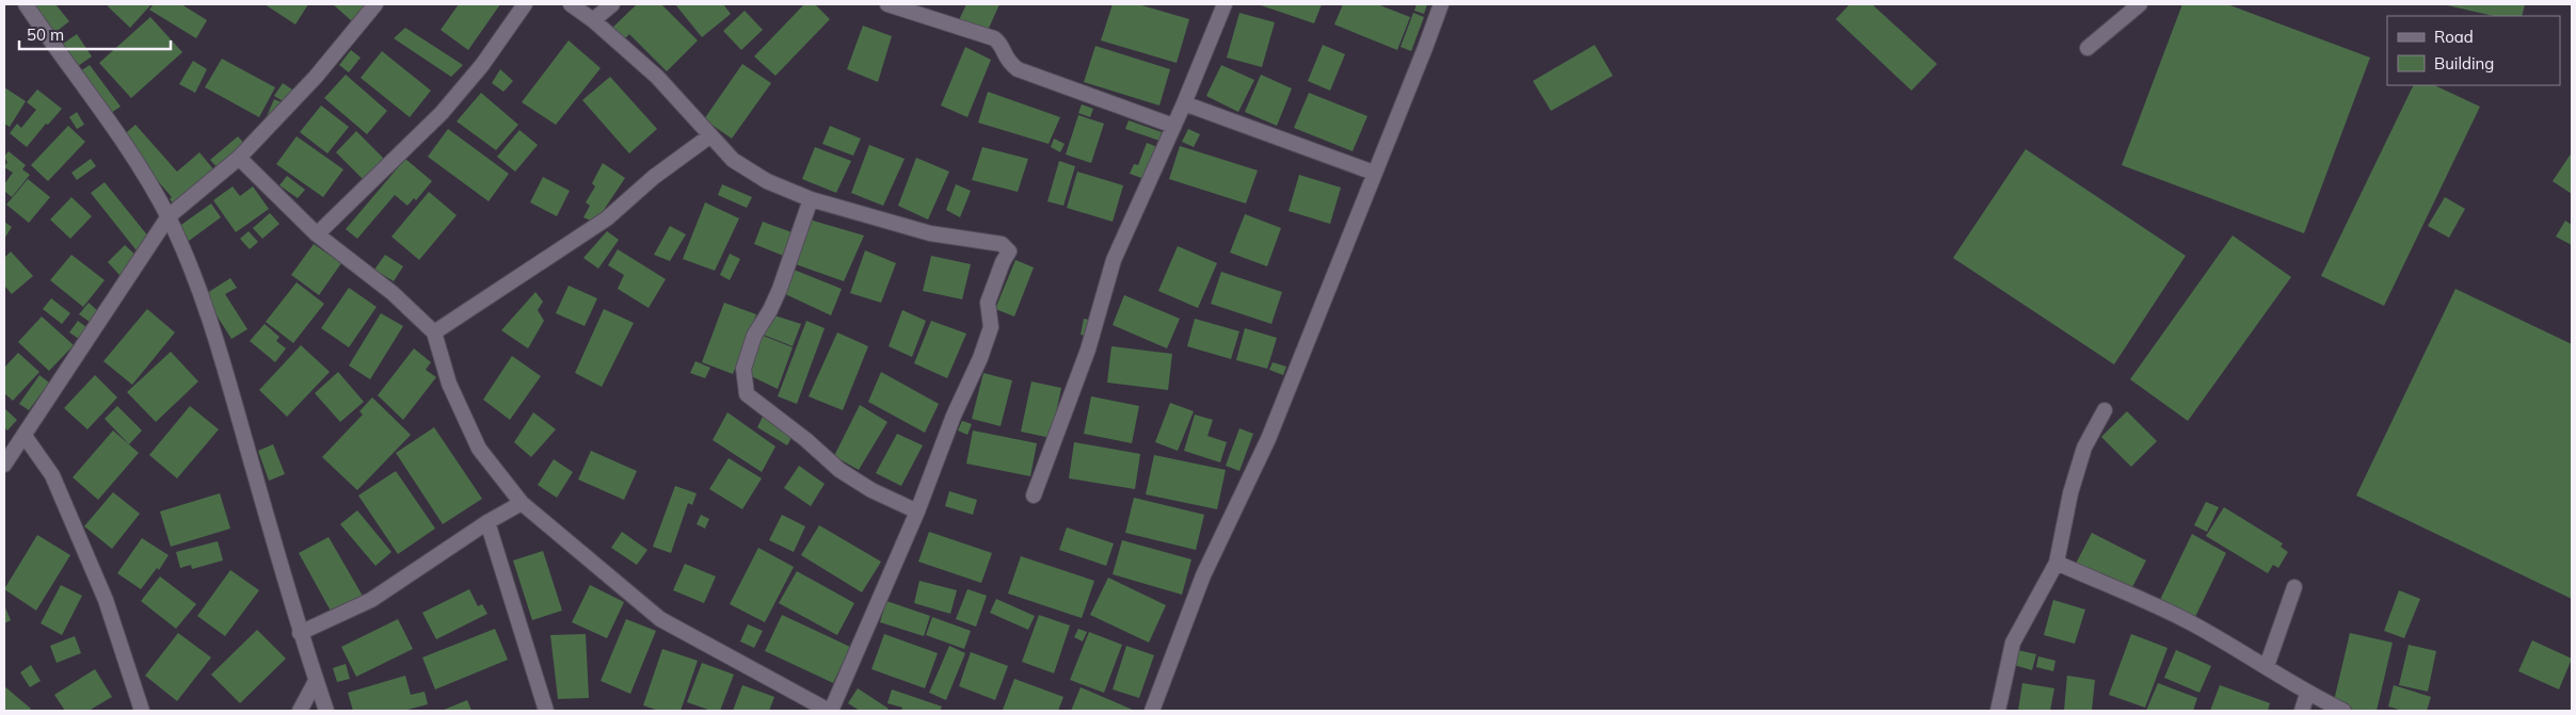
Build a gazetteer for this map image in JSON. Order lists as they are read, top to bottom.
{
  "legend": ["Road", "Building"],
  "scale_bar": "50 m"
}
